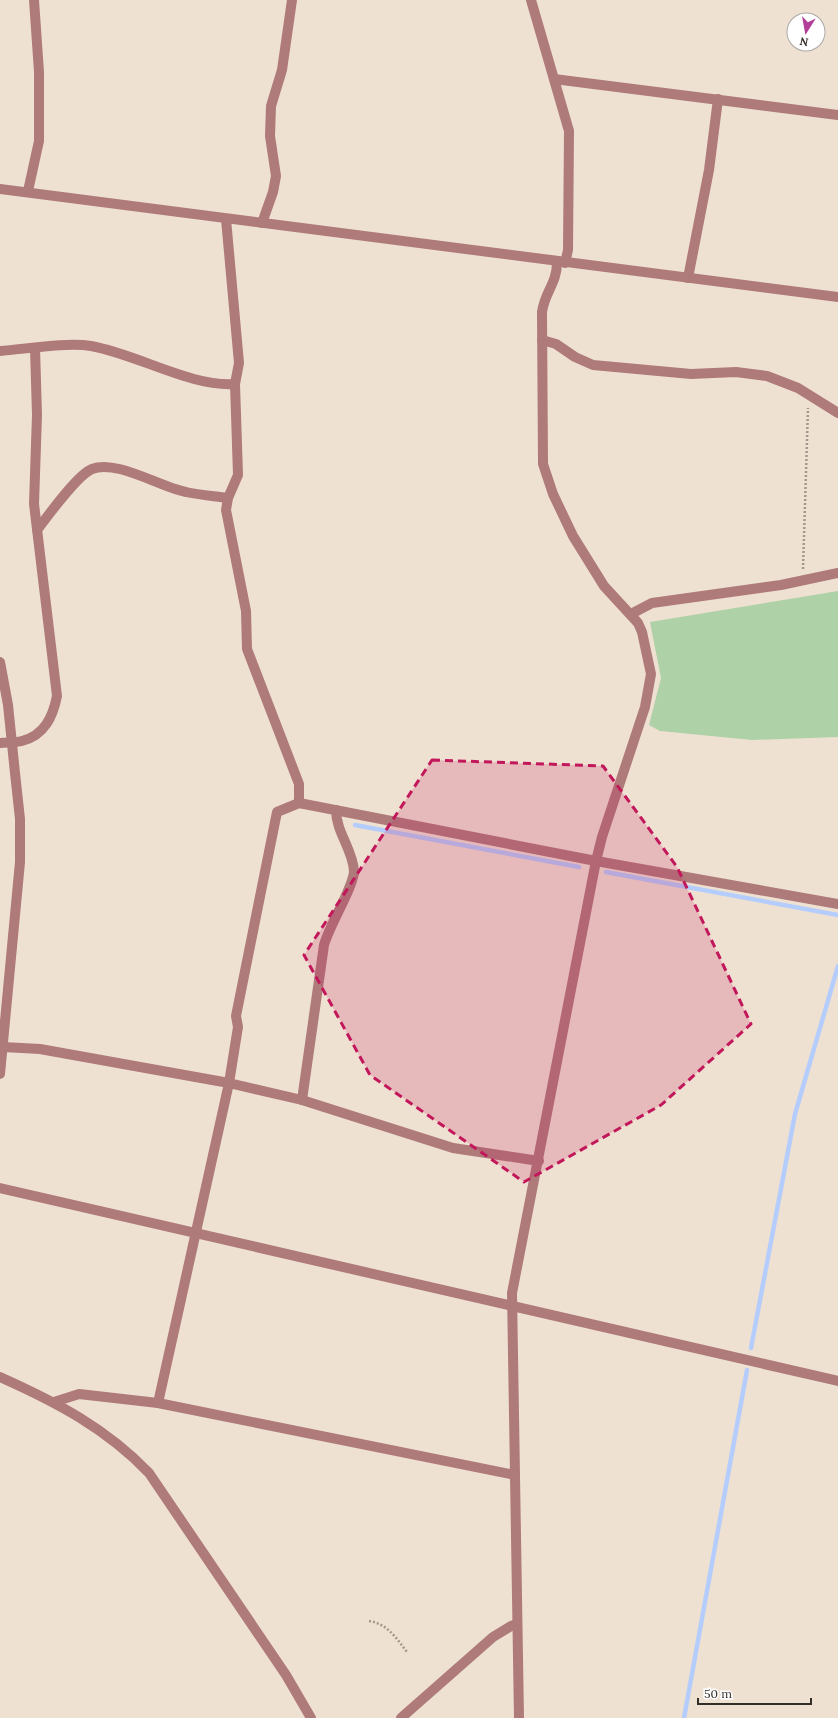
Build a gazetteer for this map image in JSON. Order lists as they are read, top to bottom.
{
  "scale_bar": "50 m",
  "north": "bottom"
}
